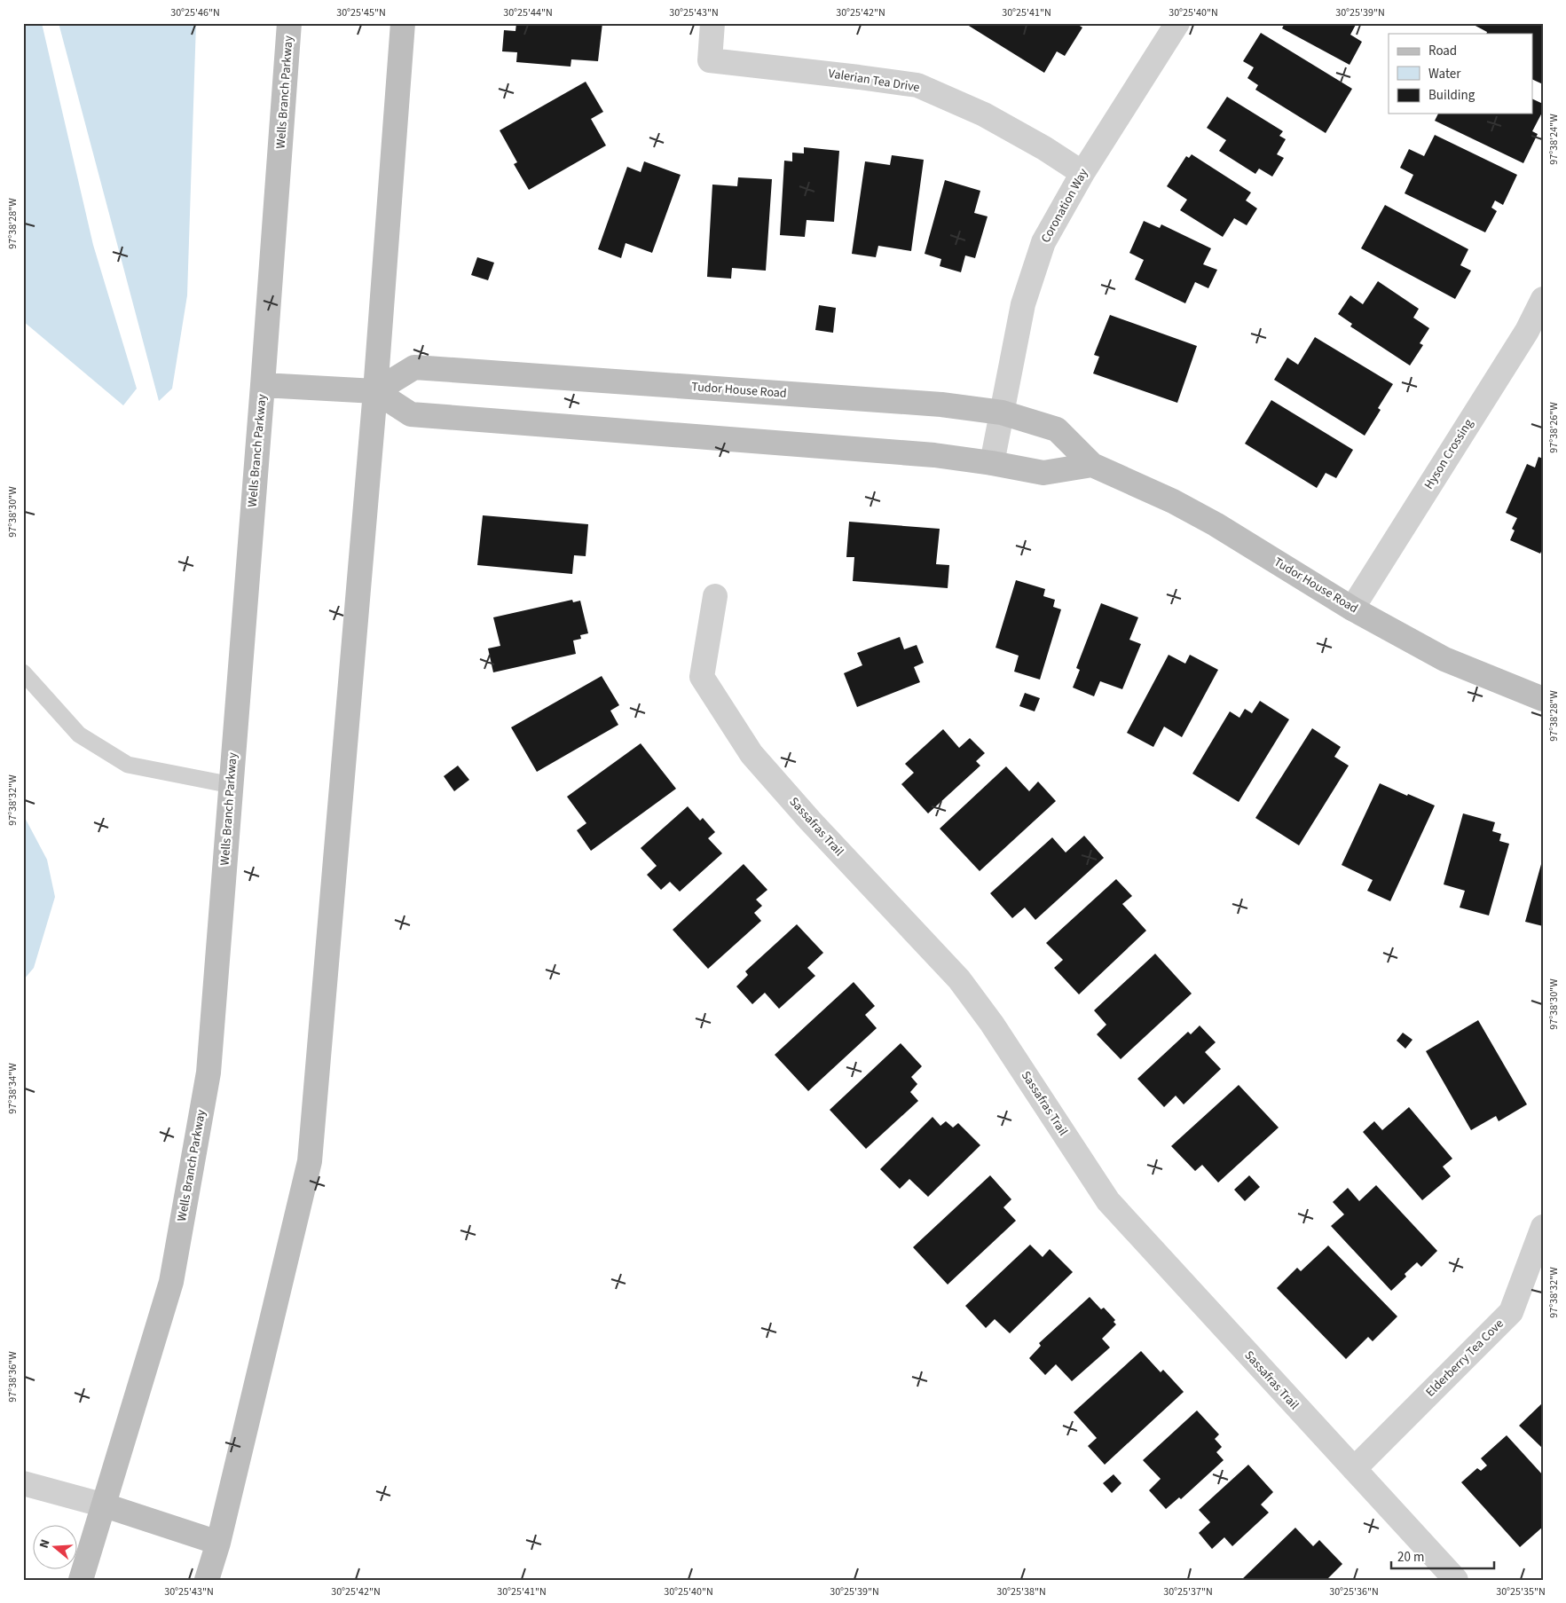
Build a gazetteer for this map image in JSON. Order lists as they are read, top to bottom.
{
  "streets": {
    "main road": ["Wells Branch Parkway", "Tudor House Road"],
    "street": [
      "Valerian Tea Drive",
      "Coronation Way",
      "Hyson Crossing",
      "Sassafras Trail",
      "Elderberry Tea Cove"
    ]
  },
  "crossings": [
    ["Valerian Tea Drive", "Coronation Way"],
    ["Coronation Way", "Tudor House Road"],
    ["Tudor House Road", "Hyson Crossing"],
    ["Sassafras Trail", "Elderberry Tea Cove"]
  ],
  "legend": ["Road", "Water", "Building"],
  "scale_bar": "20 m",
  "north": "left",
  "coordinates": [
    "30°25'46\"N",
    "30°25'45\"N",
    "30°25'44\"N",
    "30°25'43\"N",
    "30°25'42\"N",
    "30°25'41\"N",
    "30°25'40\"N",
    "30°25'39\"N",
    "97°38'24\"W",
    "97°38'28\"W",
    "97°38'26\"W",
    "97°38'30\"W",
    "97°38'32\"W",
    "97°38'34\"W",
    "97°38'36\"W",
    "30°25'38\"N",
    "30°25'37\"N",
    "30°25'36\"N",
    "30°25'35\"N"
  ]
}
